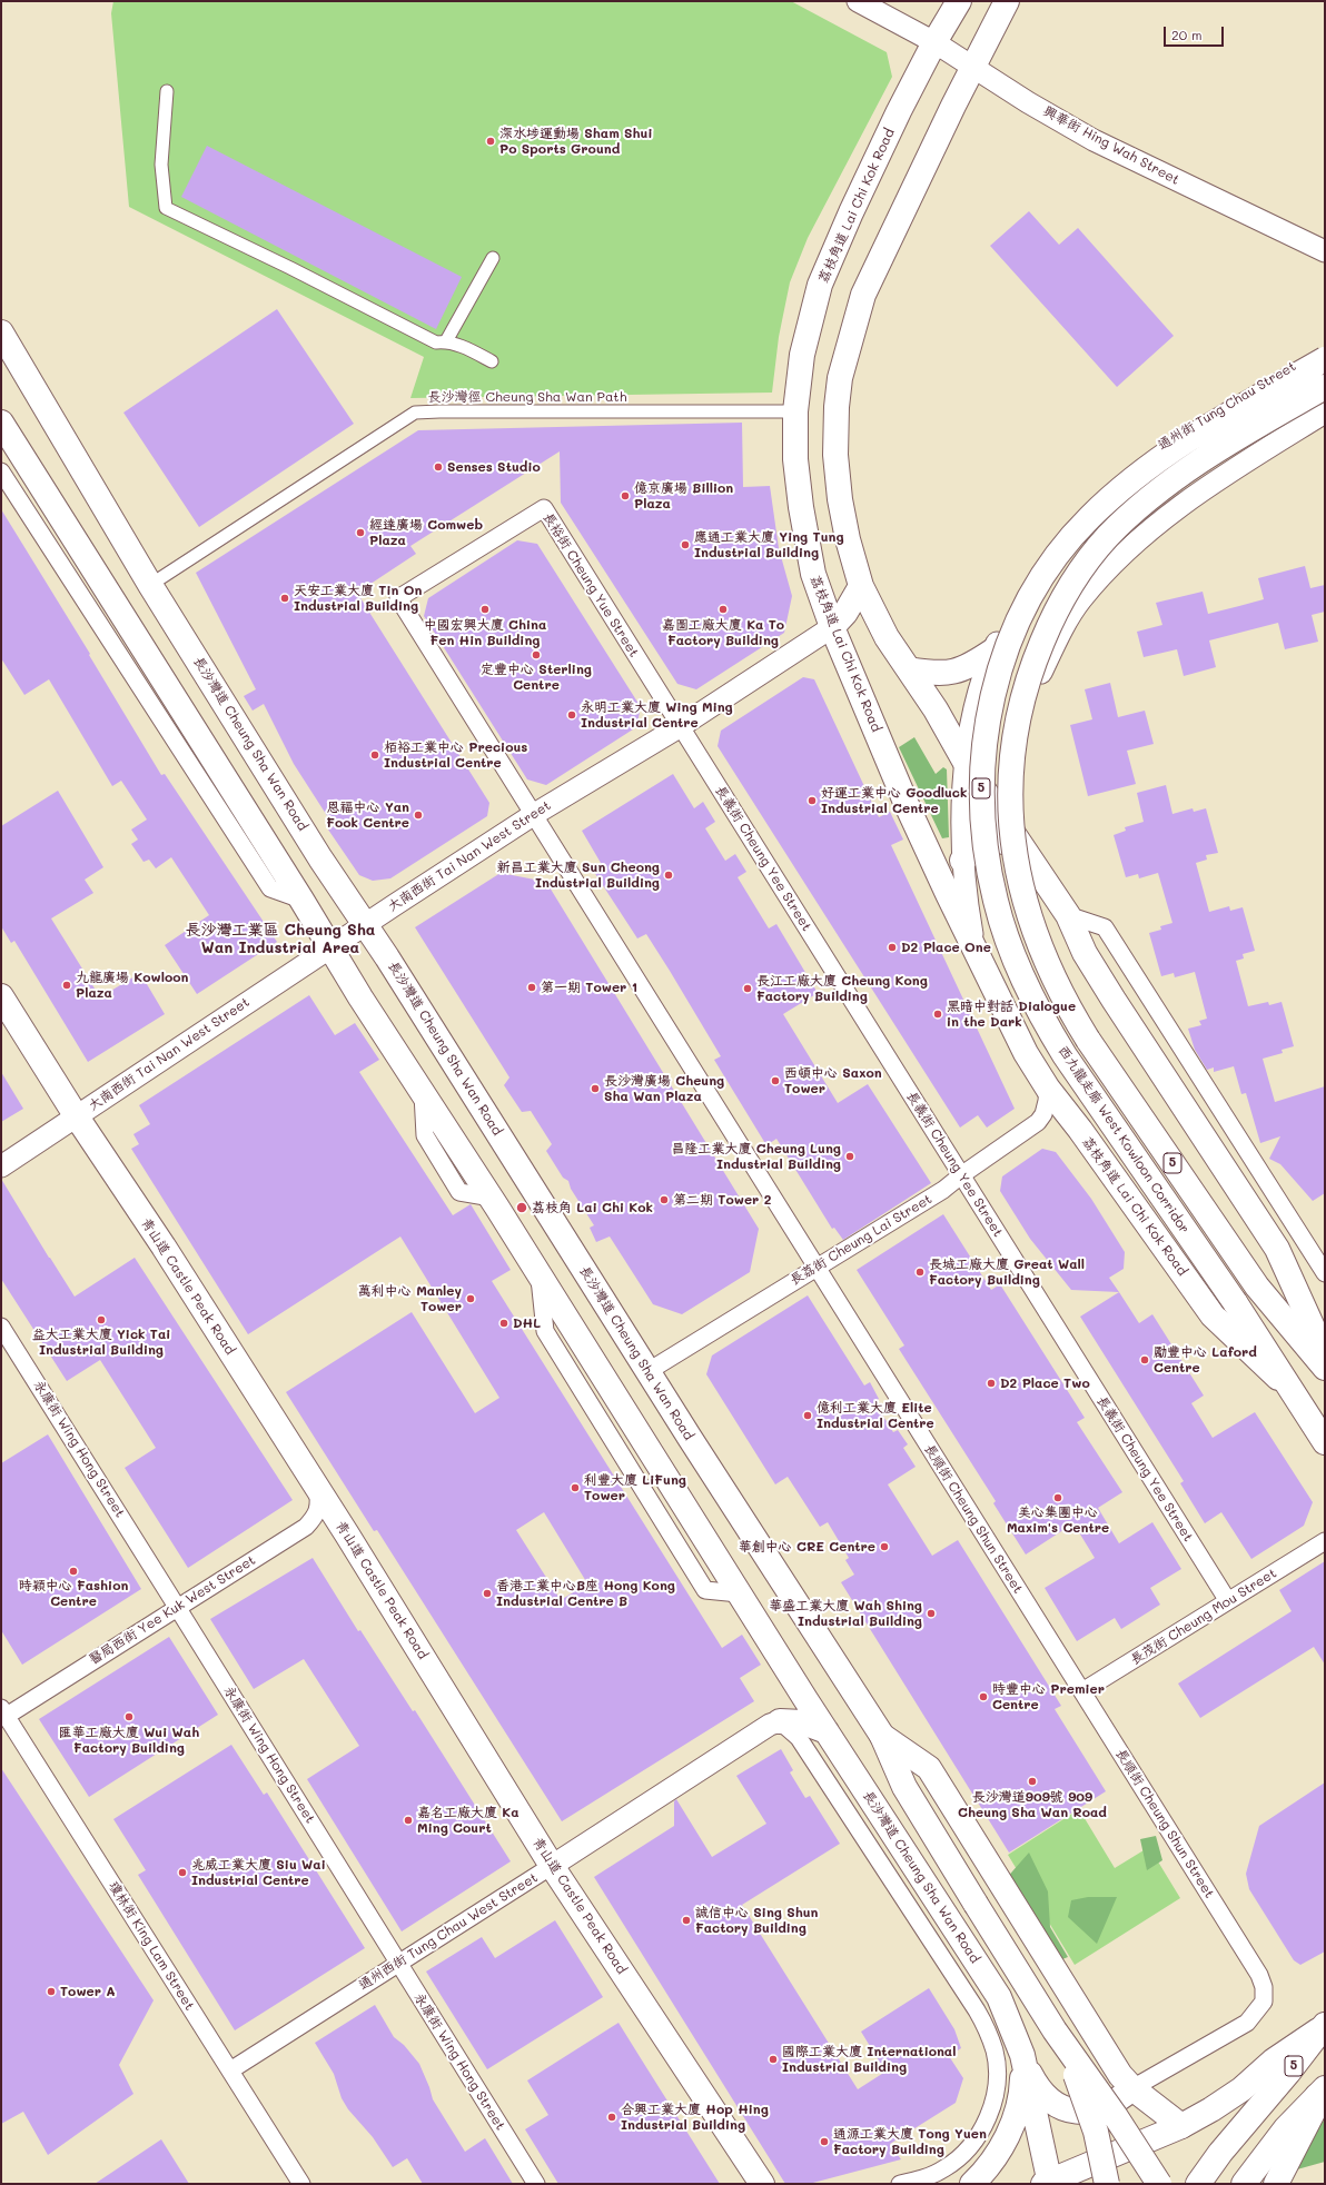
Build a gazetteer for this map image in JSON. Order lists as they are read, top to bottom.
{
  "streets": {
    "main road": [
      "荔枝角道 Lai Chi Kok Road",
      "長沙灣道 Cheung Sha Wan Road",
      "5",
      "西九龍走廊 West Kowloon Corridor",
      "青山道 Castle Peak Road"
    ],
    "street": [
      "興華街 Hing Wah Street",
      "長沙灣徑 Cheung Sha Wan Path",
      "通州街 Tung Chau Street",
      "長裕街 Cheung Yue Street",
      "大南西街 Tai Nan West Street",
      "長義街 Cheung Yee Street",
      "長荔街 Cheung Lai Street",
      "永康街 Wing Hong Street",
      "長順街 Cheung Shun Street",
      "醫局西街 Yee Kuk West Street",
      "長茂街 Cheung Mou Street",
      "通州西街 Tung Chau West Street",
      "瓊林街 King Lam Street"
    ]
  },
  "crossings": [
    ["興華街 Hing Wah Street", "荔枝角道 Lai Chi Kok Road"],
    ["荔枝角道 Lai Chi Kok Road", "長沙灣徑 Cheung Sha Wan Path"],
    ["荔枝角道 Lai Chi Kok Road", "通州街 Tung Chau Street"],
    ["荔枝角道 Lai Chi Kok Road", "大南西街 Tai Nan West Street"],
    ["荔枝角道 Lai Chi Kok Road", "西九龍走廊 West Kowloon Corridor"],
    ["荔枝角道 Lai Chi Kok Road", "長荔街 Cheung Lai Street"],
    ["長沙灣徑 Cheung Sha Wan Path", "長沙灣道 Cheung Sha Wan Road"],
    ["長裕街 Cheung Yue Street", "大南西街 Tai Nan West Street"],
    ["長裕街 Cheung Yue Street", "長義街 Cheung Yee Street"],
    ["長裕街 Cheung Yue Street", "長順街 Cheung Shun Street"],
    ["長沙灣道 Cheung Sha Wan Road", "大南西街 Tai Nan West Street"],
    ["長沙灣道 Cheung Sha Wan Road", "長荔街 Cheung Lai Street"],
    ["長沙灣道 Cheung Sha Wan Road", "長順街 Cheung Shun Street"],
    ["長沙灣道 Cheung Sha Wan Road", "通州西街 Tung Chau West Street"],
    ["大南西街 Tai Nan West Street", "長義街 Cheung Yee Street"],
    ["大南西街 Tai Nan West Street", "青山道 Castle Peak Road"],
    ["大南西街 Tai Nan West Street", "長順街 Cheung Shun Street"],
    ["長義街 Cheung Yee Street", "長荔街 Cheung Lai Street"],
    ["長義街 Cheung Yee Street", "長茂街 Cheung Mou Street"],
    ["長荔街 Cheung Lai Street", "長順街 Cheung Shun Street"],
    ["青山道 Castle Peak Road", "醫局西街 Yee Kuk West Street"],
    ["青山道 Castle Peak Road", "通州西街 Tung Chau West Street"],
    ["永康街 Wing Hong Street", "醫局西街 Yee Kuk West Street"],
    ["永康街 Wing Hong Street", "通州西街 Tung Chau West Street"],
    ["長順街 Cheung Shun Street", "長茂街 Cheung Mou Street"],
    ["醫局西街 Yee Kuk West Street", "瓊林街 King Lam Street"],
    ["通州西街 Tung Chau West Street", "瓊林街 King Lam Street"]
  ],
  "districts": ["長沙灣工業區 Cheung Sha Wan Industrial Area"],
  "places": [
    "深水埗運動場 Sham Shui Po Sports Ground",
    "Senses Studio",
    "億京廣場 Billion Plaza",
    "經達廣場 Comweb Plaza",
    "應通工業大廈 Ying Tung Industrial Building",
    "天安工業大廈 Tin On Industrial Building",
    "中國宏興大廈 China Fen Hin Building",
    "嘉圖工廠大廈 Ka To Factory Building",
    "定豐中心 Sterling Centre",
    "永明工業大廈 Wing Ming Industrial Centre",
    "栢裕工業中心 Precious Industrial Centre",
    "好運工業中心 Goodluck Industrial Centre",
    "恩福中心 Yan Fook Centre",
    "新昌工業大廈 Sun Cheong Industrial Building",
    "D2 Place One",
    "九龍廣場 Kowloon Plaza",
    "第一期 Tower 1",
    "長江工廠大廈 Cheung Kong Factory Building",
    "黑暗中對話 Dialogue in the Dark",
    "西頓中心 Saxon Tower",
    "長沙灣廣場 Cheung Sha Wan Plaza",
    "昌隆工業大廈 Cheung Lung Industrial Building",
    "第二期 Tower 2",
    "荔枝角 Lai Chi Kok",
    "長城工廠大廈 Great Wall Factory Building",
    "萬利中心 Manley Tower",
    "益大工業大廈 Yick Tai Industrial Building",
    "DHL",
    "勵豐中心 Laford Centre",
    "D2 Place Two",
    "億利工業大廈 Elite Industrial Centre",
    "利豐大廈 LiFung Tower",
    "美心集團中心 Maxim's Centre",
    "華創中心 CRE Centre",
    "時穎中心 Fashion Centre",
    "香港工業中心B座 Hong Kong Industrial Centre B",
    "華盛工業大廈 Wah Shing Industrial Building",
    "時豐中心 Premier Centre",
    "匯華工廠大廈 Wui Wah Factory Building",
    "長沙灣道909號 909 Cheung Sha Wan Road",
    "嘉名工廠大廈 Ka Ming Court",
    "兆威工業大廈 Siu Wai Industrial Centre",
    "誠信中心 Sing Shun Factory Building",
    "Tower A",
    "國際工業大廈 International Industrial Building",
    "合興工業大廈 Hop Hing Industrial Building",
    "通源工業大廈 Tong Yuen Factory Building"
  ],
  "scale_bar": "20 m"
}
